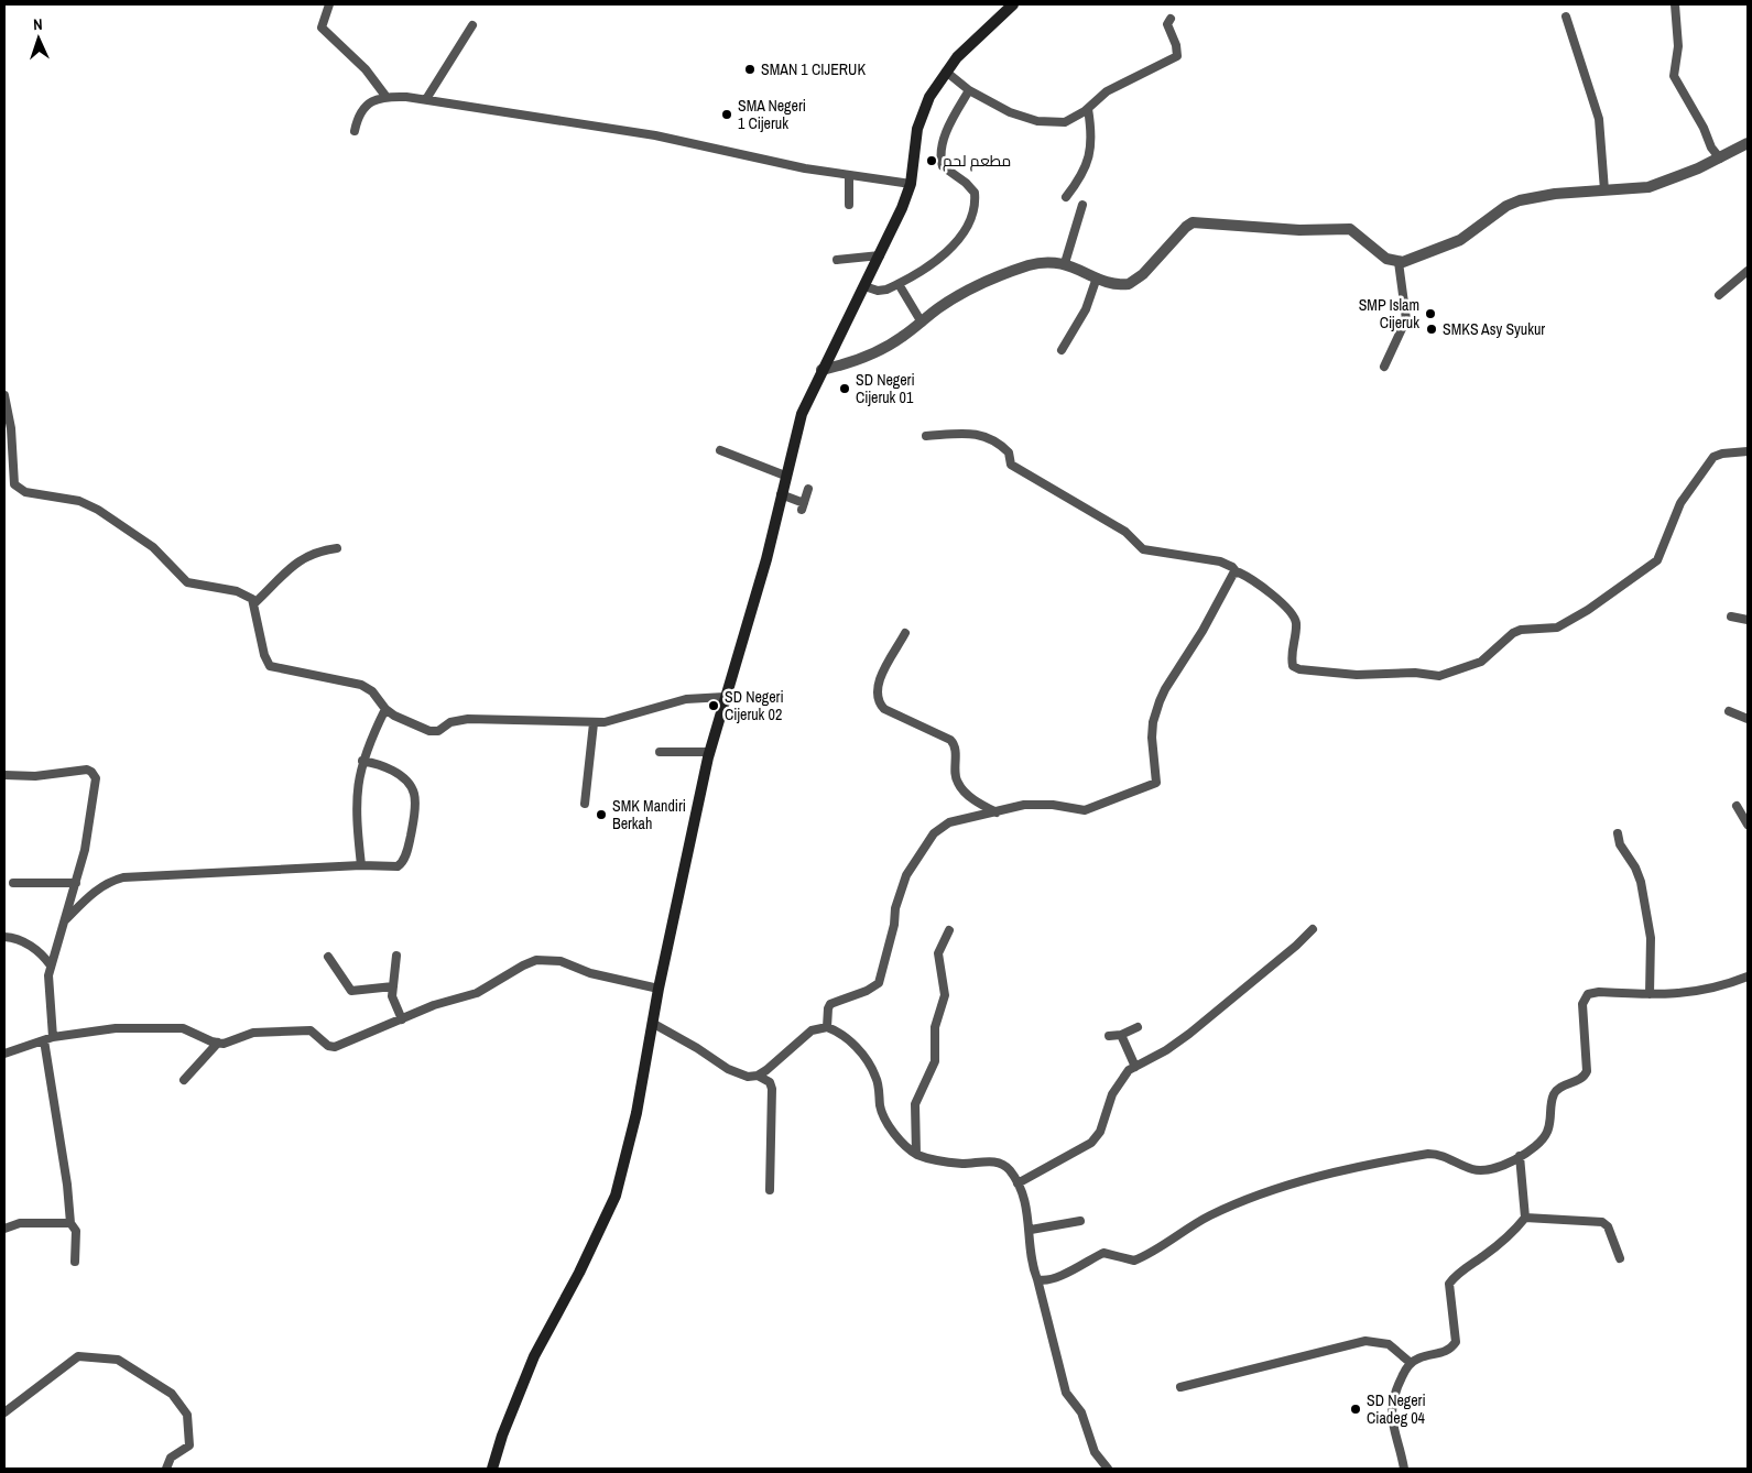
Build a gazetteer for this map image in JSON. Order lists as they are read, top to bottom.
{
  "places": [
    "SMAN 1 CIJERUK",
    "SMA Negeri 1 Cijeruk",
    "مطعم لحم",
    "SMP Islam Cijeruk",
    "SMKS Asy Syukur",
    "SD Negeri Cijeruk 01",
    "SD Negeri Cijeruk 02",
    "SMK Mandiri Berkah",
    "SD Negeri Ciadeg 04"
  ],
  "north": "top"
}
